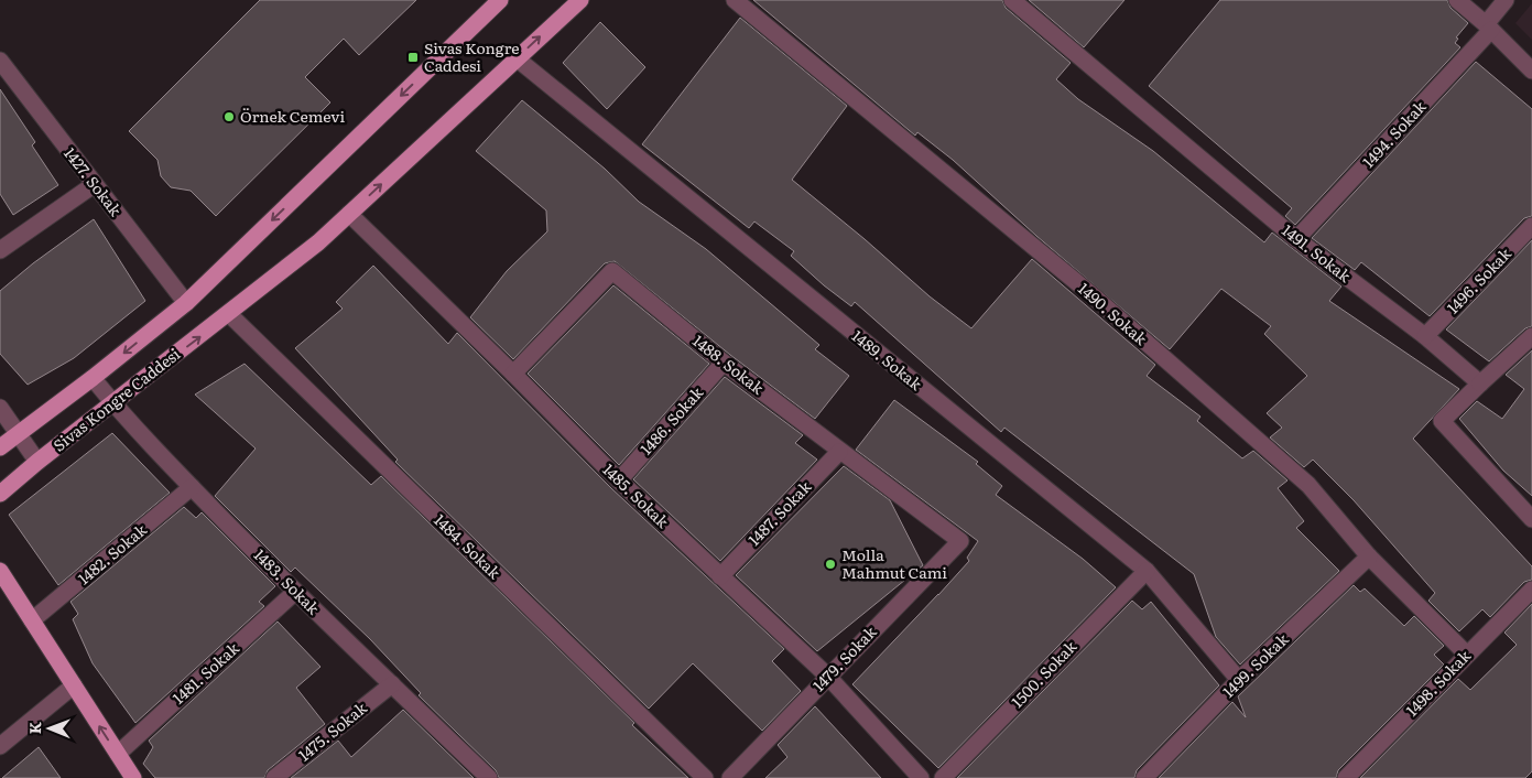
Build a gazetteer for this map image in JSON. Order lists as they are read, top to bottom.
{
  "streets": {
    "main road": ["Sivas Kongre Caddesi"],
    "street": [
      "1494. Sokak",
      "1427. Sokak",
      "1491. Sokak",
      "1496. Sokak",
      "1490. Sokak",
      "1489. Sokak",
      "1488. Sokak",
      "1486. Sokak",
      "1485. Sokak",
      "1487. Sokak",
      "1484. Sokak",
      "1482. Sokak",
      "1483. Sokak",
      "1479. Sokak",
      "1499. Sokak",
      "1481. Sokak",
      "1500. Sokak",
      "1498. Sokak",
      "1475. Sokak"
    ]
  },
  "crossings": [
    ["1494. Sokak", "1491. Sokak"],
    ["1491. Sokak", "1496. Sokak"],
    ["1490. Sokak", "1499. Sokak"],
    ["1490. Sokak", "1498. Sokak"],
    ["1489. Sokak", "Sivas Kongre Caddesi"],
    ["1489. Sokak", "1499. Sokak"],
    ["1489. Sokak", "1500. Sokak"],
    ["1488. Sokak", "1486. Sokak"],
    ["1488. Sokak", "1485. Sokak"],
    ["1488. Sokak", "1487. Sokak"],
    ["1488. Sokak", "1479. Sokak"],
    ["Sivas Kongre Caddesi", "1485. Sokak"],
    ["Sivas Kongre Caddesi", "1484. Sokak"],
    ["Sivas Kongre Caddesi", "1483. Sokak"],
    ["1486. Sokak", "1485. Sokak"],
    ["1485. Sokak", "1487. Sokak"],
    ["1485. Sokak", "1479. Sokak"],
    ["1482. Sokak", "1483. Sokak"],
    ["1483. Sokak", "1481. Sokak"],
    ["1483. Sokak", "1475. Sokak"]
  ],
  "places": {
    "transit": ["Sivas Kongre Caddesi"],
    "other": ["Örnek Cemevi", "Molla Mahmut Cami"]
  },
  "north": "left"
}
